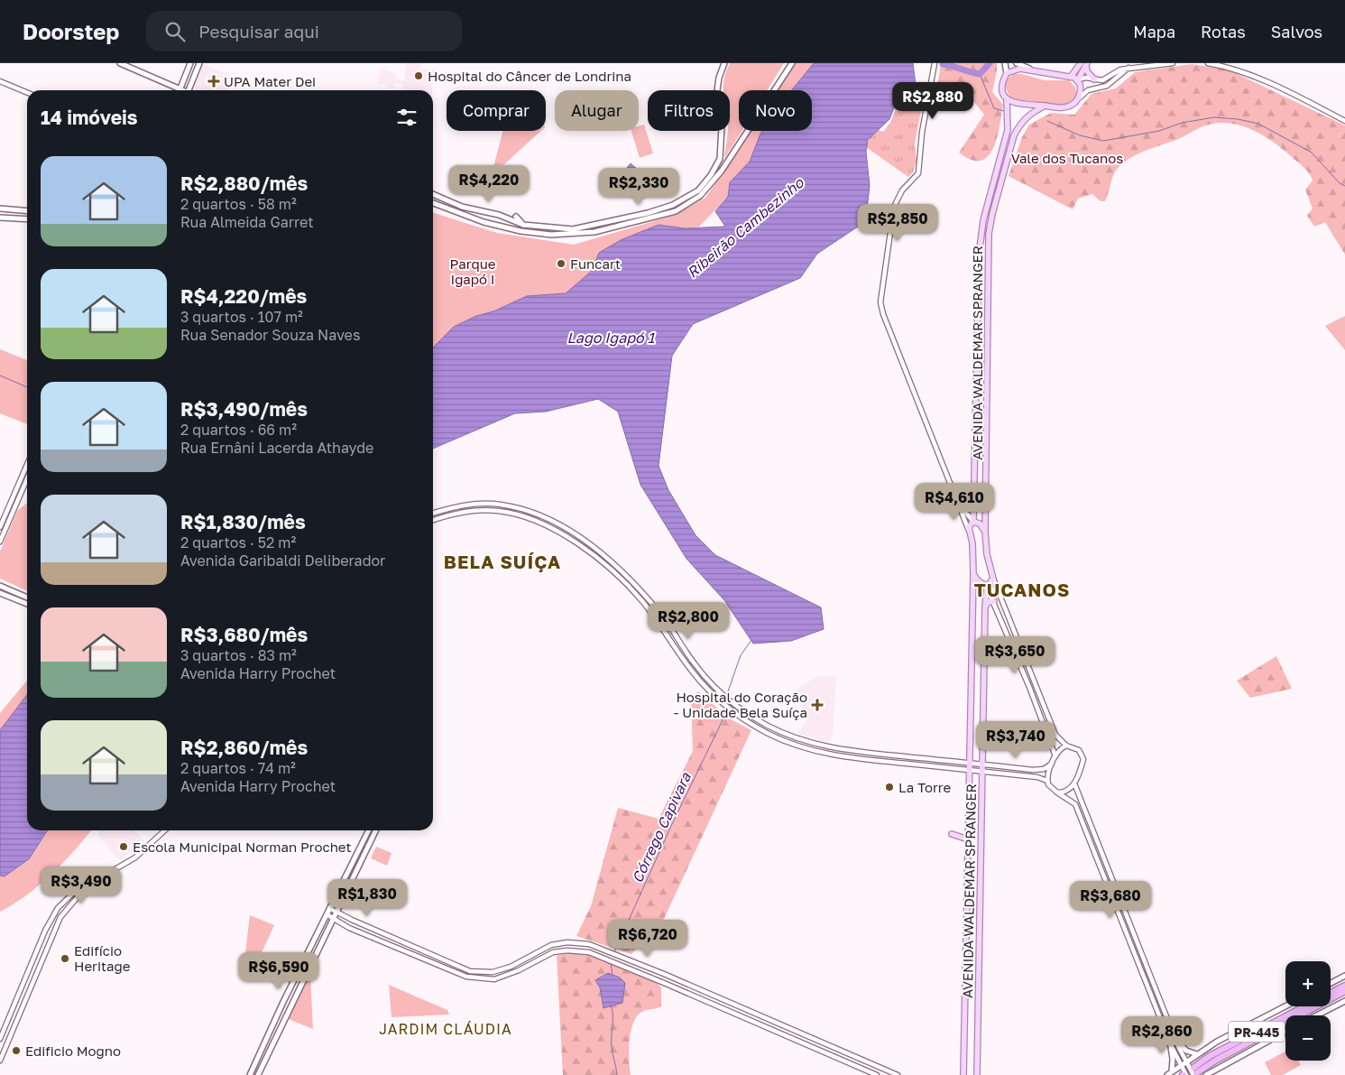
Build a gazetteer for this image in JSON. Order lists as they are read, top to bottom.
{
  "streets": {
    "highway": ["PR-445"],
    "main road": ["AVENIDA WALDEMAR SPRANGER"]
  },
  "districts": ["BELA SUÍÇA", "TUCANOS", "JARDIM CLÁUDIA"],
  "water": ["Ribeirão Cambezinho", "Lago Igapó 1", "Córrego Capivara"],
  "parks": ["Vale dos Tucanos", "Parque Igapó I"],
  "places": {
    "other": [
      "Hospital do Câncer de Londrina",
      "Funcart",
      "La Torre",
      "Escola Municipal Norman Prochet",
      "Edifício Heritage",
      "Edificio Mogno"
    ],
    "health": ["UPA Mater Dei", "Hospital do Coração - Unidade Bela Suíça"]
  },
  "page": {
    "header": "Doorstep",
    "search": "Pesquisar aqui",
    "nav": ["Mapa", "Rotas", "Salvos"],
    "price": [
      "R$2,880",
      "R$4,220",
      "R$2,330",
      "R$2,850",
      "R$4,610",
      "R$2,800",
      "R$3,650",
      "R$3,740",
      "R$3,490",
      "R$1,830",
      "R$3,680",
      "R$6,720",
      "R$6,590",
      "R$2,860"
    ],
    "chip": [
      "Comprar",
      "Alugar",
      "Filtros",
      "Novo"
    ],
    "heading": "14 imóveis",
    "list": [
      {
        "name": "R$2,880/mês",
        "note": "2 quartos · 58 m² · Rua Almeida Garret"
      },
      {
        "name": "R$4,220/mês",
        "note": "3 quartos · 107 m² · Rua Senador Souza Naves"
      },
      {
        "name": "R$3,490/mês",
        "note": "2 quartos · 66 m² · Rua Ernâni Lacerda Athayde"
      },
      {
        "name": "R$1,830/mês",
        "note": "2 quartos · 52 m² · Avenida Garibaldi Deliberador"
      },
      {
        "name": "R$3,680/mês",
        "note": "3 quartos · 83 m² · Avenida Harry Prochet"
      },
      {
        "name": "R$2,860/mês",
        "note": "2 quartos · 74 m² · Avenida Harry Prochet"
      }
    ],
    "map_buttons": ["+", "−"]
  }
}
